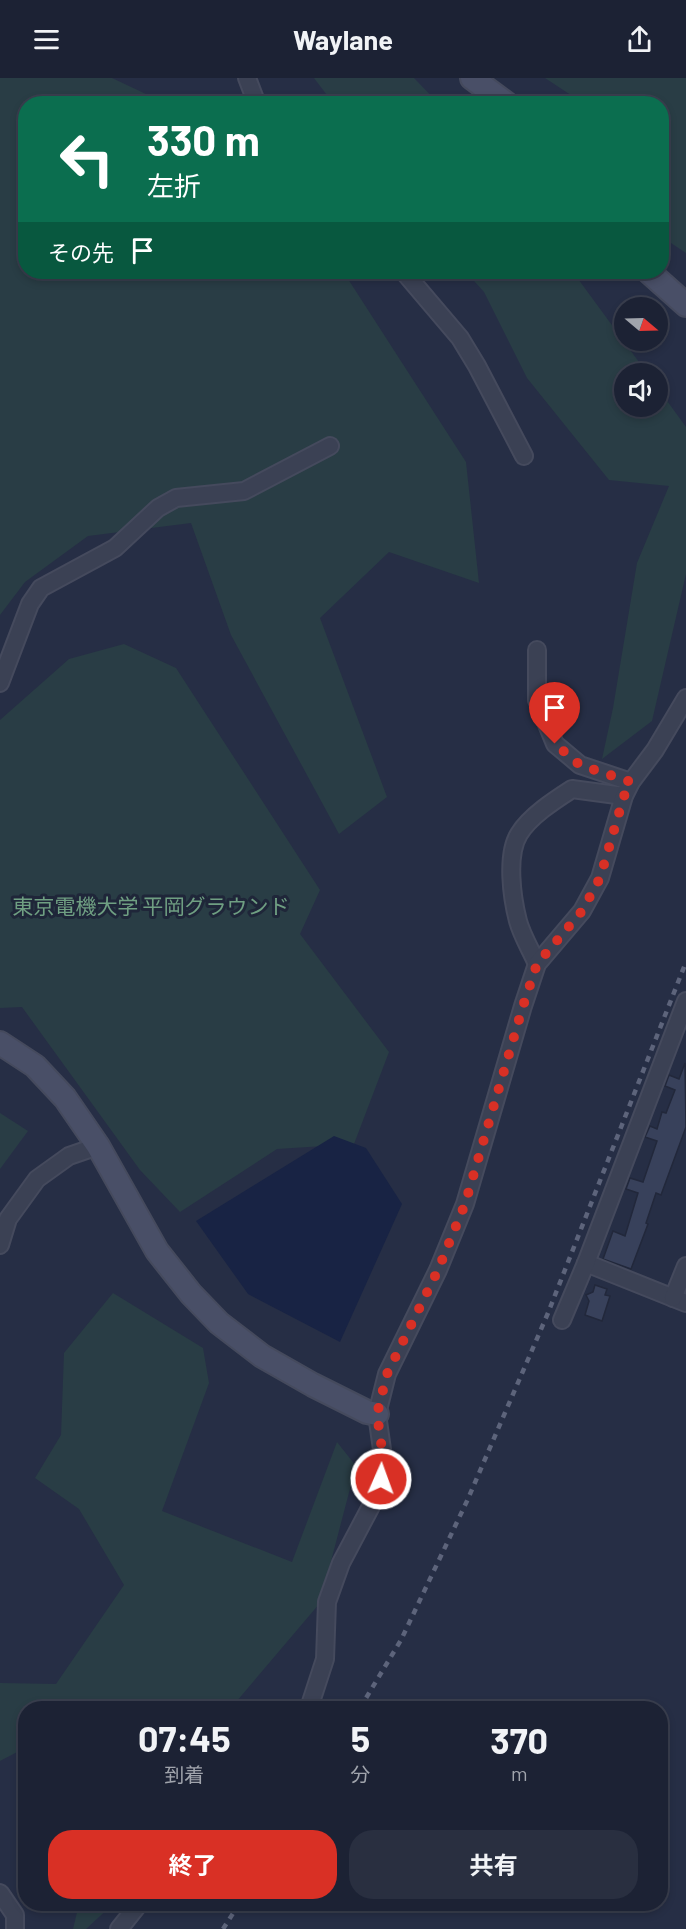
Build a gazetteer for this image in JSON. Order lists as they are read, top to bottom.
{
  "parks": ["東京電機大学 平岡グラウンド"],
  "north": "right",
  "page": {
    "header": "Waylane",
    "turn": ["330 m", "左折"],
    "then": "その先",
    "eta": [
      "07:45",
      "到着",
      "5",
      "分",
      "370",
      "m"
    ],
    "buttons": ["終了", "共有"]
  }
}
